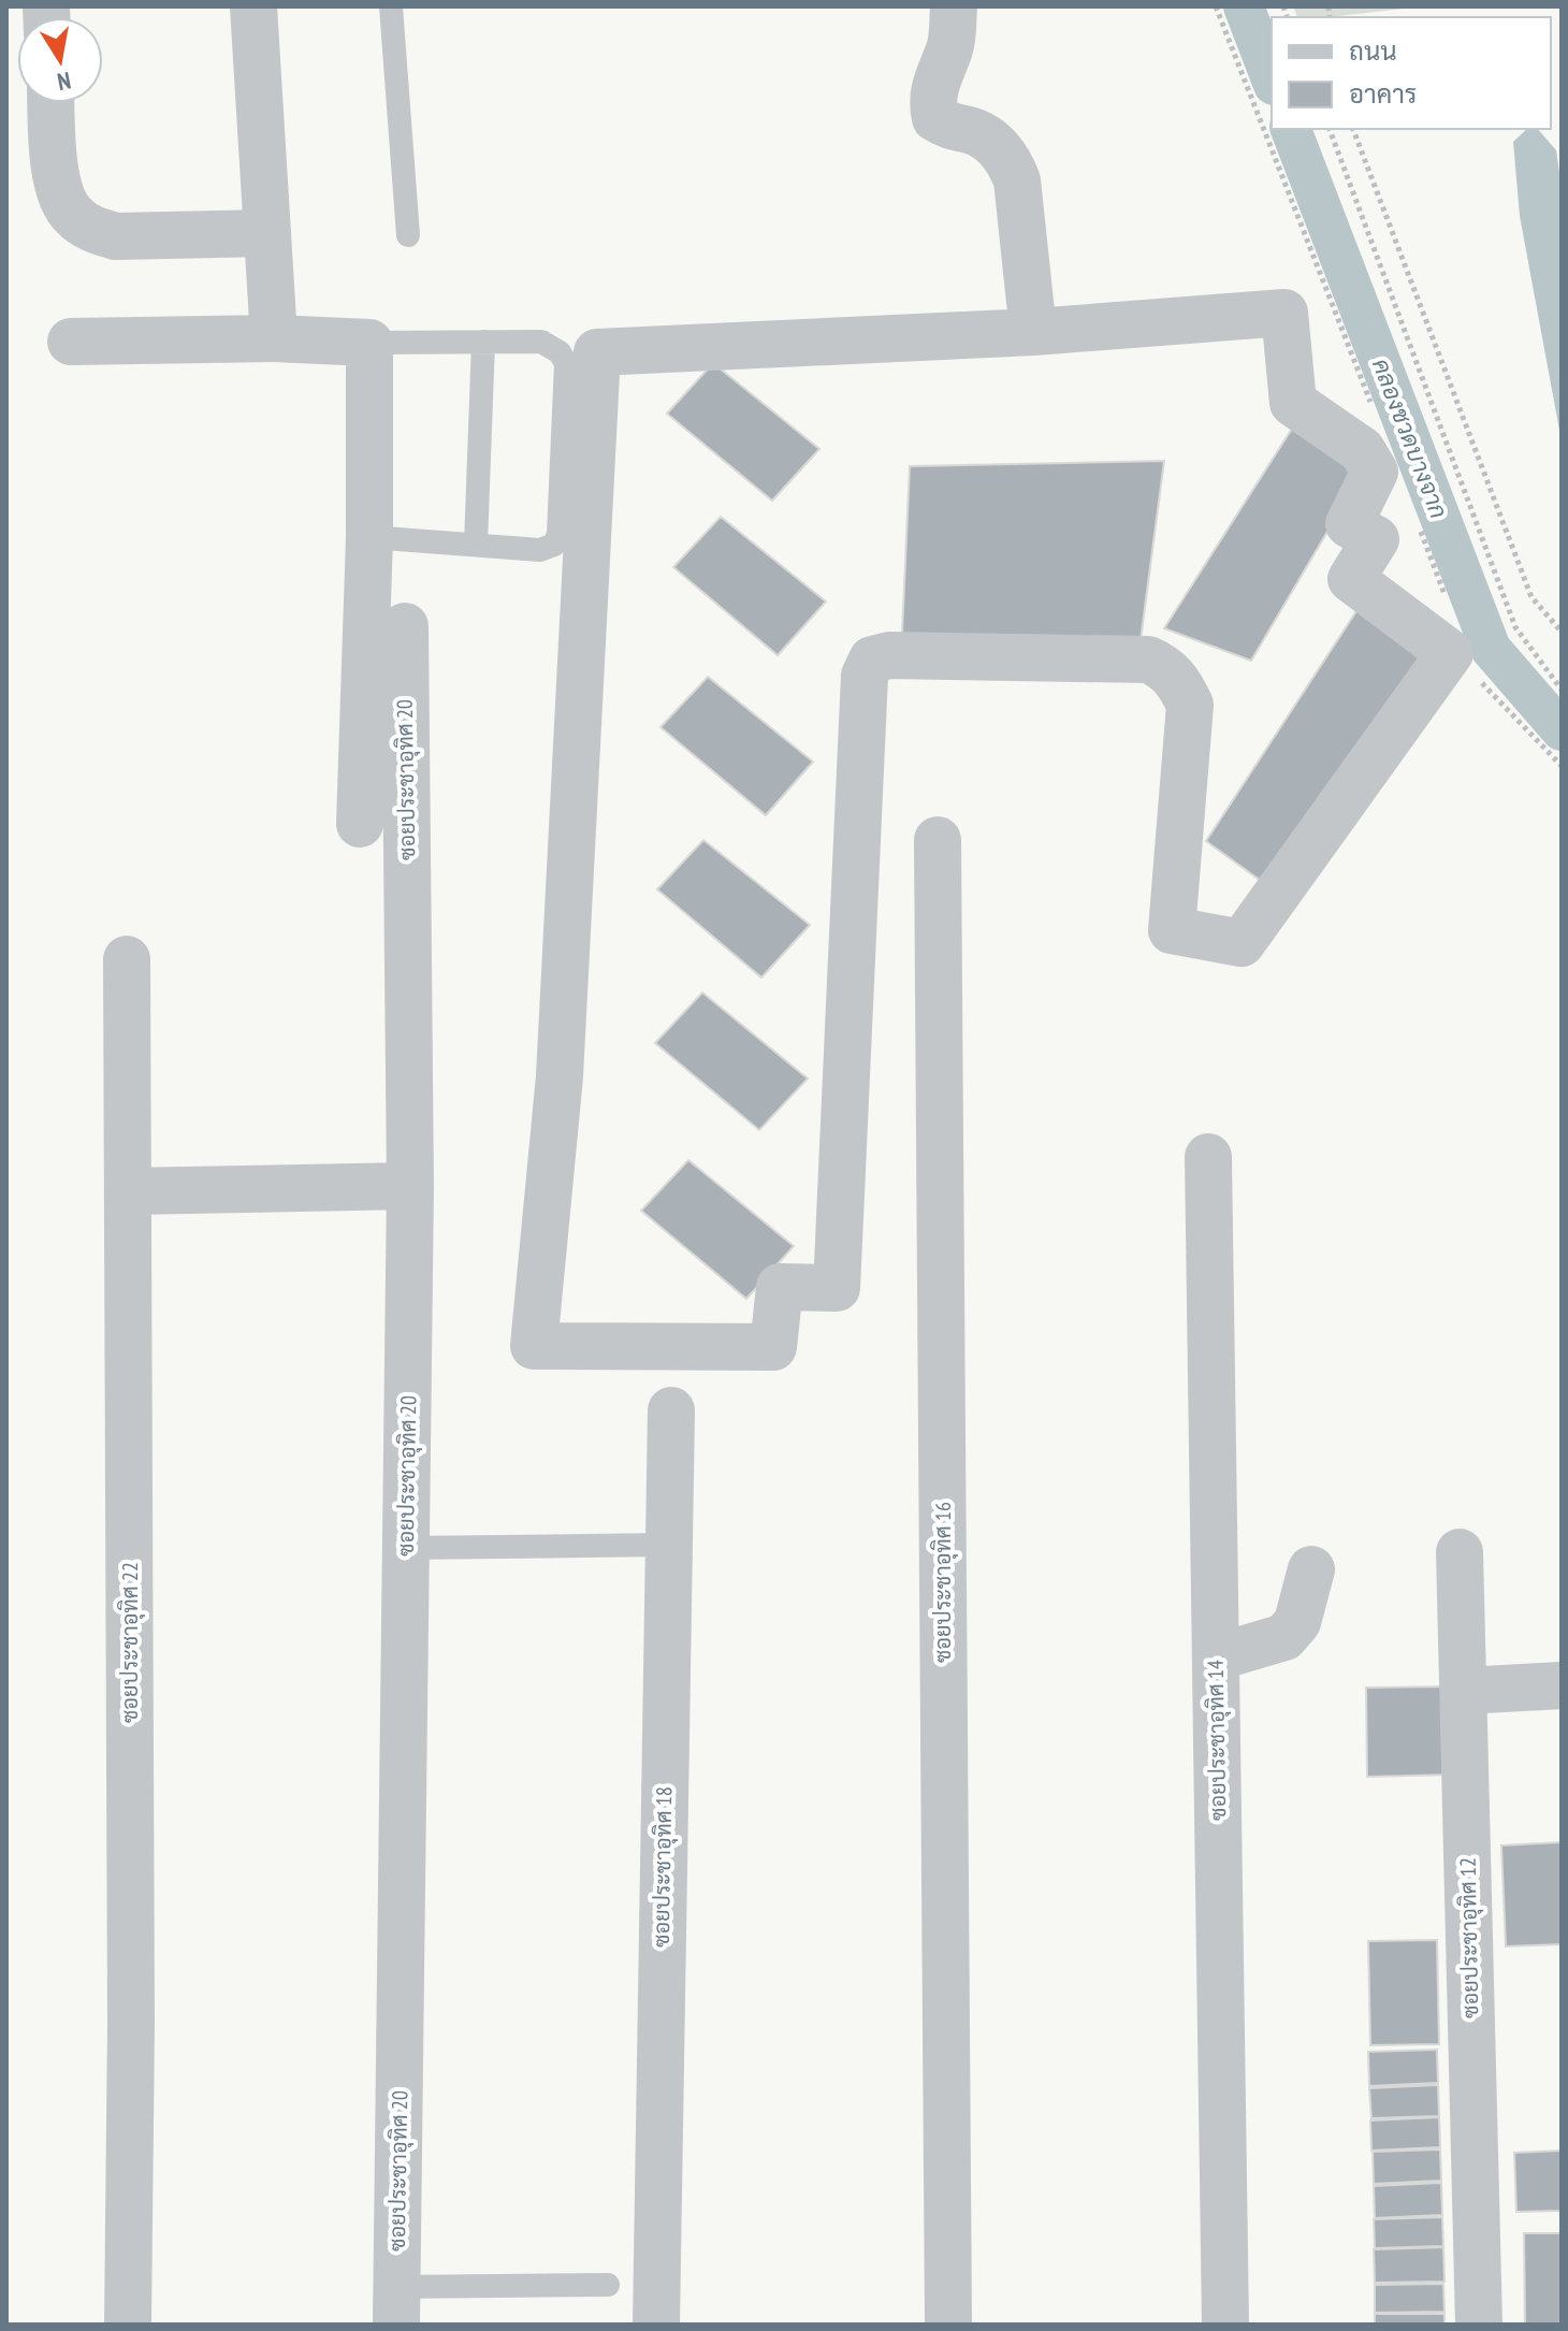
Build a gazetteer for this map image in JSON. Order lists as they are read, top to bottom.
{
  "streets": {
    "street": [
      "ซอยประชาอุทิศ 20",
      "ซอยประชาอุทิศ 16",
      "ซอยประชาอุทิศ 22",
      "ซอยประชาอุทิศ 14",
      "ซอยประชาอุทิศ 18",
      "ซอยประชาอุทิศ 12"
    ]
  },
  "water": ["คลองชวดบางจาก"],
  "legend": ["ถนน", "อาคาร"],
  "north": "bottom"
}
